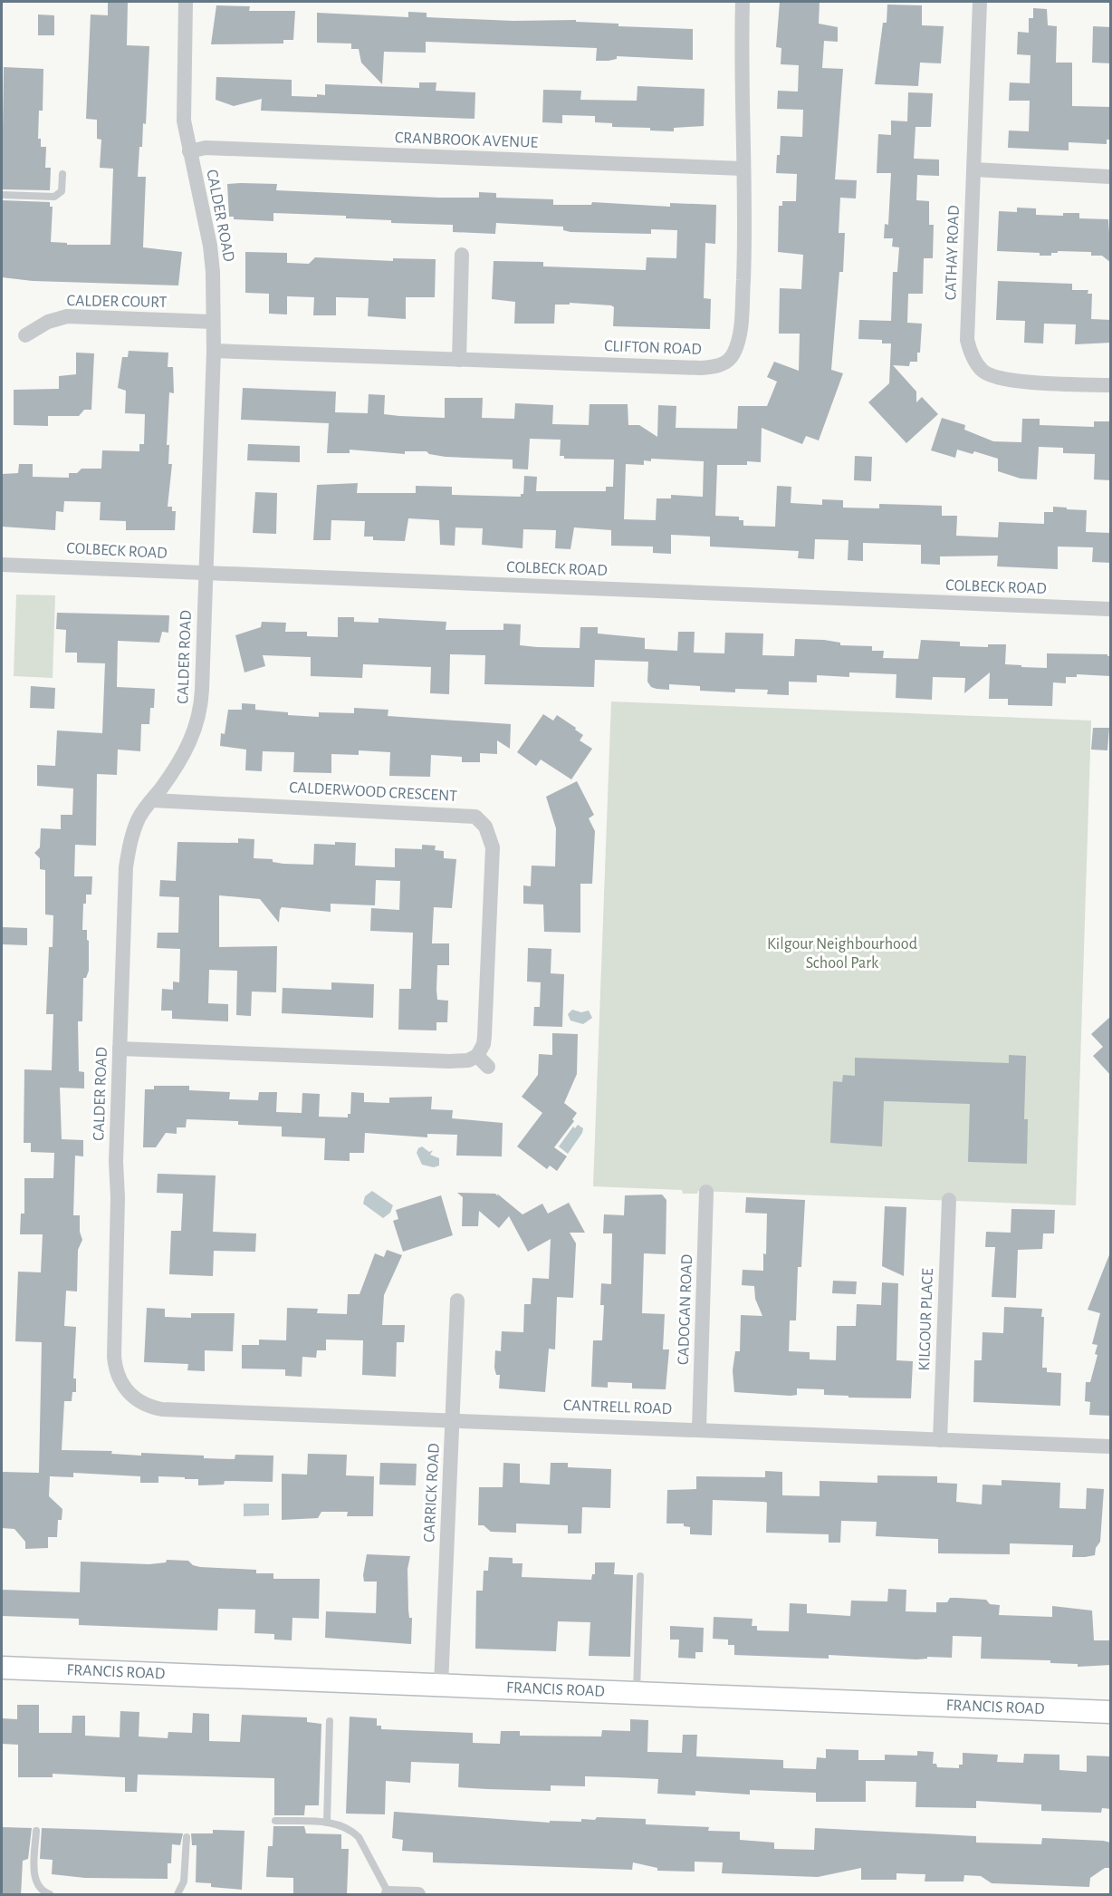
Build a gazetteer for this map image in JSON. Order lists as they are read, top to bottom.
{
  "streets": {
    "street": [
      "CRANBROOK AVENUE",
      "CALDER ROAD",
      "CATHAY ROAD",
      "CALDER COURT",
      "CLIFTON ROAD",
      "COLBECK ROAD",
      "CALDERWOOD CRESCENT",
      "CADOGAN ROAD",
      "KILGOUR PLACE",
      "CANTRELL ROAD",
      "CARRICK ROAD",
      "FRANCIS ROAD"
    ]
  },
  "crossings": [
    ["CRANBROOK AVENUE", "CALDER ROAD"],
    ["CRANBROOK AVENUE", "CLIFTON ROAD"],
    ["CALDER ROAD", "CALDER COURT"],
    ["CALDER ROAD", "CLIFTON ROAD"],
    ["CALDER ROAD", "COLBECK ROAD"],
    ["CALDER ROAD", "CALDERWOOD CRESCENT"],
    ["CALDER ROAD", "CANTRELL ROAD"],
    ["CADOGAN ROAD", "CANTRELL ROAD"],
    ["KILGOUR PLACE", "CANTRELL ROAD"],
    ["CANTRELL ROAD", "CARRICK ROAD"],
    ["CARRICK ROAD", "FRANCIS ROAD"]
  ],
  "parks": ["Kilgour Neighbourhood School Park"]
}
